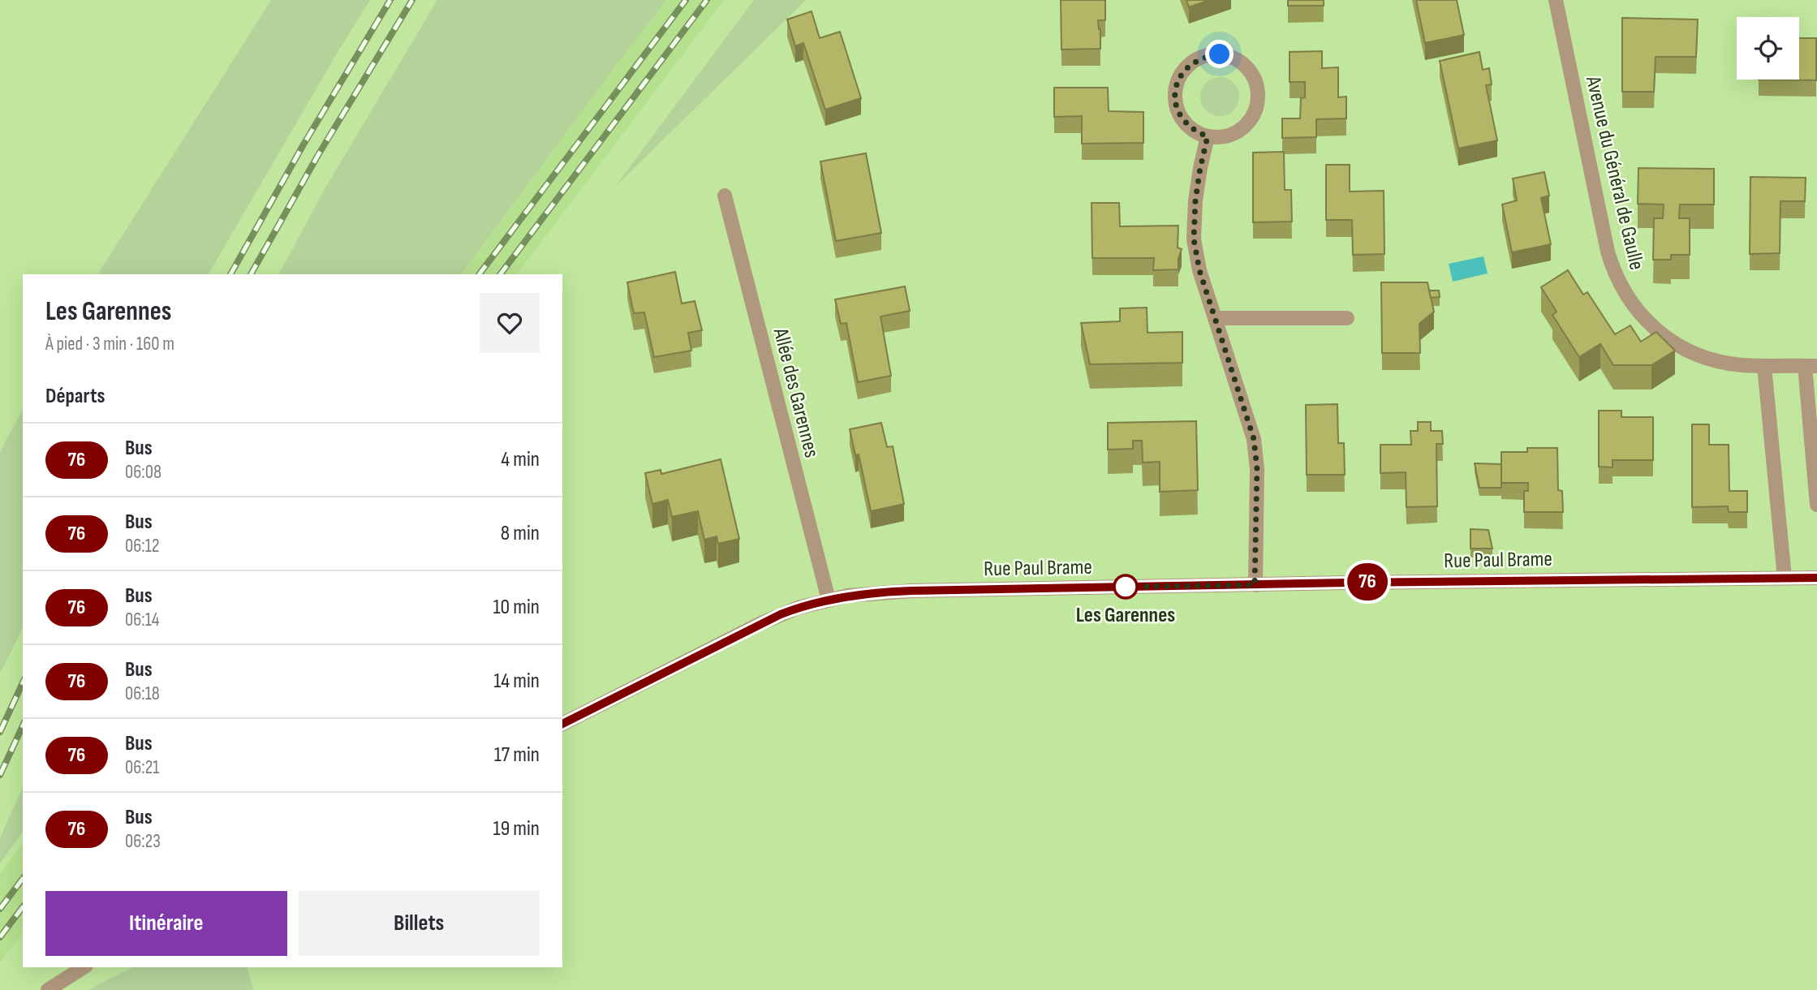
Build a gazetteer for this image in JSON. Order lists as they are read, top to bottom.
{
  "streets": {
    "street": ["Avenue du Général de Gaulle", "Allée des Garennes", "Rue Paul Brame"]
  },
  "crossings": [
    ["Allée des Garennes", "Rue Paul Brame"]
  ],
  "places": ["Les Garennes"],
  "lines": ["bus line 76"],
  "page": {
    "on_map": "76",
    "heading": [
      ["Les Garennes", "À pied · 3 min · 160 m"],
      "Départs"
    ],
    "list": [
      {
        "mark": "76",
        "name": "Bus",
        "note": "06:08",
        "value": "4 min"
      },
      {
        "mark": "76",
        "name": "Bus",
        "note": "06:12",
        "value": "8 min"
      },
      {
        "mark": "76",
        "name": "Bus",
        "note": "06:14",
        "value": "10 min"
      },
      {
        "mark": "76",
        "name": "Bus",
        "note": "06:18",
        "value": "14 min"
      },
      {
        "mark": "76",
        "name": "Bus",
        "note": "06:21",
        "value": "17 min"
      },
      {
        "mark": "76",
        "name": "Bus",
        "note": "06:23",
        "value": "19 min"
      }
    ],
    "buttons": ["Itinéraire", "Billets"]
  }
}
